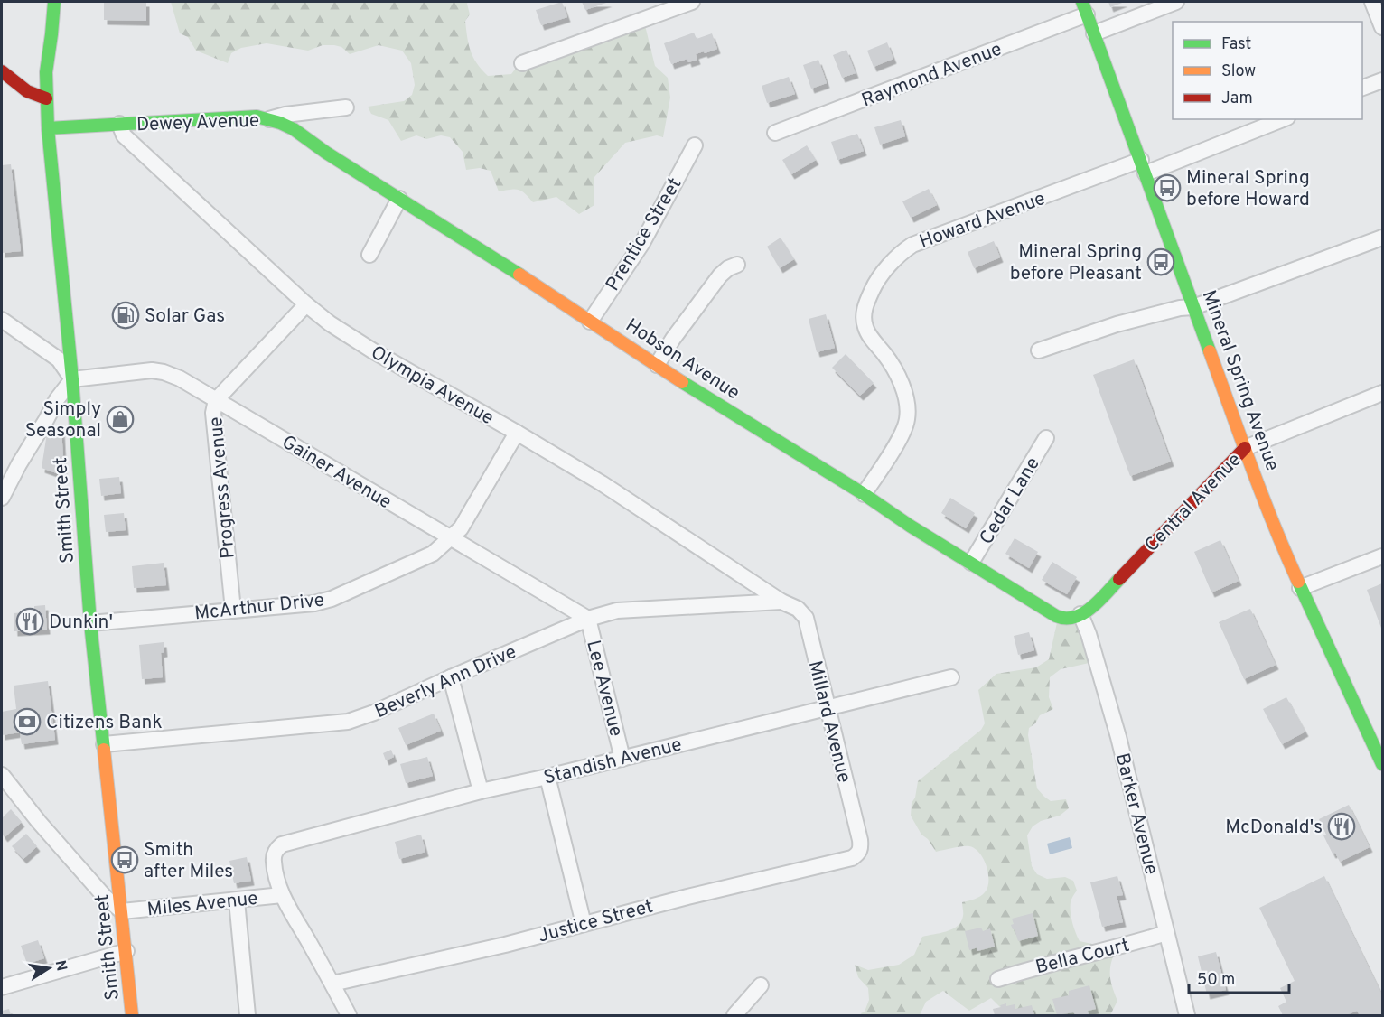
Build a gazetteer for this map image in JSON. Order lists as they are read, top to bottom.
{
  "streets": {
    "main road": [
      "Dewey Avenue",
      "Hobson Avenue",
      "Mineral Spring Avenue",
      "Central Avenue",
      "Smith Street"
    ],
    "street": [
      "Raymond Avenue",
      "Howard Avenue",
      "Prentice Street",
      "Olympia Avenue",
      "Gainer Avenue",
      "Progress Avenue",
      "Cedar Lane",
      "McArthur Drive",
      "Beverly Ann Drive",
      "Lee Avenue",
      "Millard Avenue",
      "Standish Avenue",
      "Barker Avenue",
      "Miles Avenue",
      "Justice Street",
      "Bella Court"
    ]
  },
  "crossings": [
    ["Raymond Avenue", "Mineral Spring Avenue"],
    ["Dewey Avenue", "Hobson Avenue"],
    ["Dewey Avenue", "Olympia Avenue"],
    ["Dewey Avenue", "Smith Street"],
    ["Howard Avenue", "Hobson Avenue"],
    ["Howard Avenue", "Mineral Spring Avenue"],
    ["Prentice Street", "Hobson Avenue"],
    ["Hobson Avenue", "Cedar Lane"],
    ["Hobson Avenue", "Central Avenue"],
    ["Hobson Avenue", "Barker Avenue"],
    ["Mineral Spring Avenue", "Central Avenue"],
    ["Olympia Avenue", "Progress Avenue"],
    ["Olympia Avenue", "McArthur Drive"],
    ["Olympia Avenue", "Beverly Ann Drive"],
    ["Olympia Avenue", "Millard Avenue"],
    ["Gainer Avenue", "Progress Avenue"],
    ["Gainer Avenue", "Smith Street"],
    ["Gainer Avenue", "McArthur Drive"],
    ["Gainer Avenue", "Beverly Ann Drive"],
    ["Gainer Avenue", "Lee Avenue"],
    ["Progress Avenue", "McArthur Drive"],
    ["Central Avenue", "Barker Avenue"],
    ["Smith Street", "McArthur Drive"],
    ["Smith Street", "Beverly Ann Drive"],
    ["Smith Street", "Miles Avenue"],
    ["Beverly Ann Drive", "Lee Avenue"],
    ["Beverly Ann Drive", "Millard Avenue"],
    ["Lee Avenue", "Standish Avenue"],
    ["Millard Avenue", "Standish Avenue"],
    ["Millard Avenue", "Justice Street"],
    ["Standish Avenue", "Miles Avenue"],
    ["Barker Avenue", "Bella Court"]
  ],
  "places": {
    "bus stop": ["Mineral Spring before Howard", "Mineral Spring before Pleasant", "Smith after Miles"],
    "fuel station": ["Solar Gas"],
    "shop": ["Simply Seasonal"],
    "restaurant": ["Dunkin'", "McDonald's"],
    "bank": ["Citizens Bank"]
  },
  "legend": ["Fast", "Slow", "Jam"],
  "scale_bar": "50 m",
  "north": "right"
}
